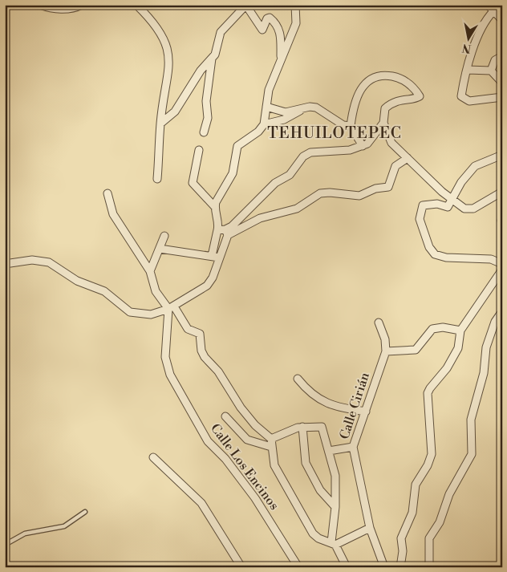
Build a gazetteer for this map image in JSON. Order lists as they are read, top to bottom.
{
  "streets": {
    "street": ["Calle Cirián", "Calle Los Encinos"]
  },
  "districts": ["TEHUILOTEPEC"],
  "north": "bottom"
}
